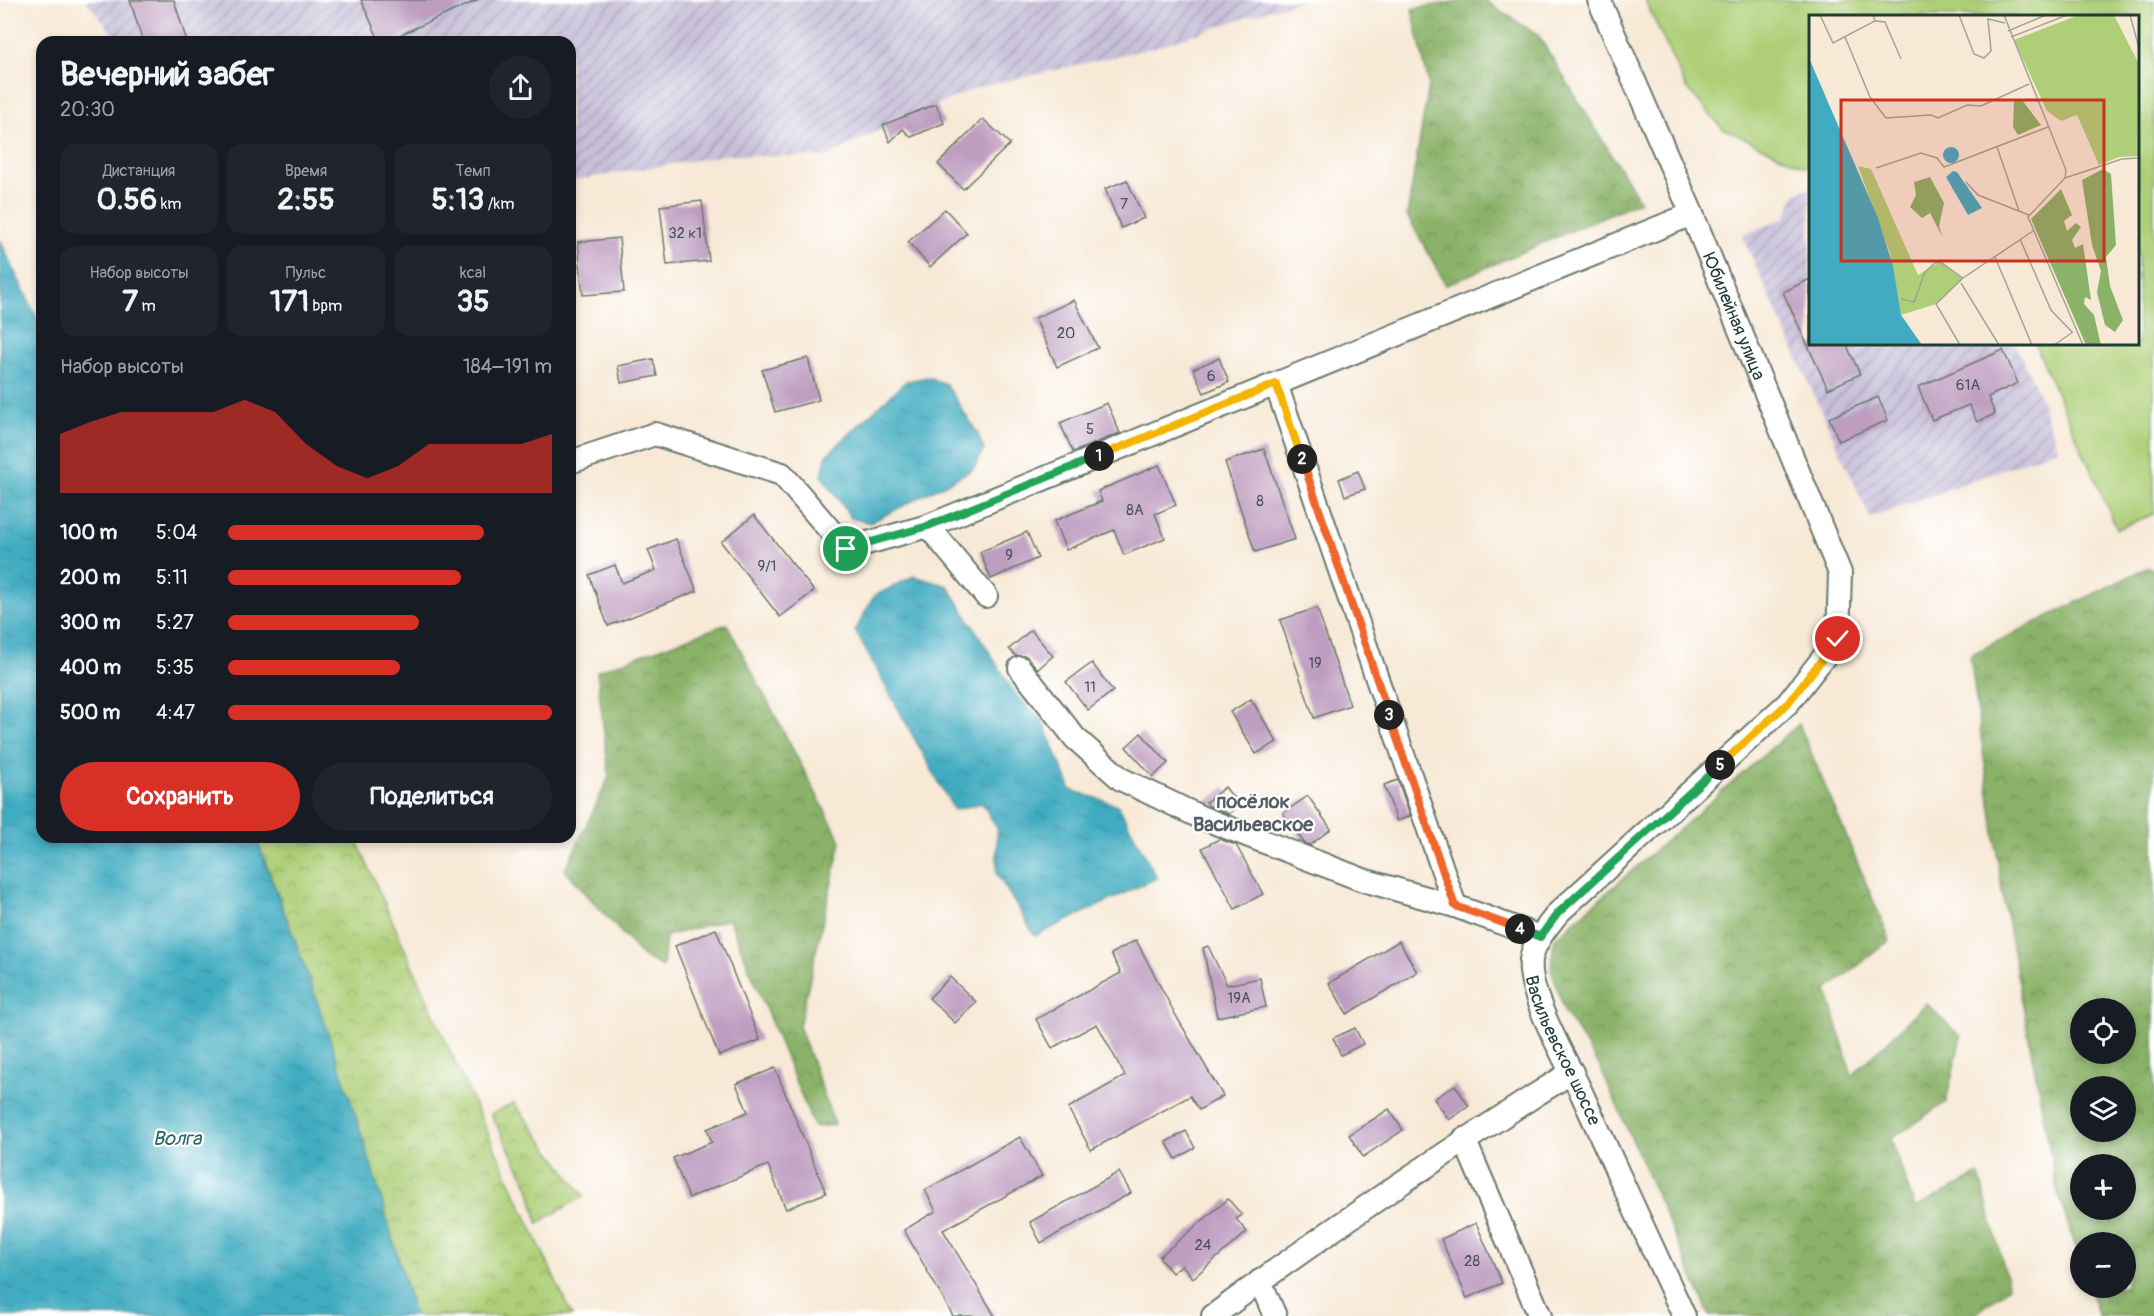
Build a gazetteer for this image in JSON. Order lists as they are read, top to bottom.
{
  "streets": {
    "street": ["Юбилейная улица", "Васильевское шоссе"]
  },
  "crossings": [
    ["Юбилейная улица", "Васильевское шоссе"]
  ],
  "districts": ["посёлок Васильевское"],
  "water": ["Волга"],
  "house_numbers": [
    "7",
    "32 к1",
    "20",
    "6",
    "61А",
    "5",
    "8",
    "8А",
    "9",
    "9/1",
    "19",
    "11",
    "19А",
    "24",
    "28"
  ],
  "page": {
    "heading": ["Вечерний забег", "20:30"],
    "stats": [
      ["Дистанция", "0.56 km"],
      ["Время", "2:55"],
      ["Темп", "5:13 /km"],
      ["Набор высоты", "7 m"],
      ["Пульс", "171 bpm"],
      ["kcal", "35"]
    ],
    "chart": ["Набор высоты", "184–191 m"],
    "pins": [
      "1",
      "2",
      "3",
      "5",
      "4"
    ],
    "list": [
      {
        "name": "100 m",
        "note": "5:04"
      },
      {
        "name": "200 m",
        "note": "5:11"
      },
      {
        "name": "300 m",
        "note": "5:27"
      },
      {
        "name": "400 m",
        "note": "5:35"
      },
      {
        "name": "500 m",
        "note": "4:47"
      }
    ],
    "buttons": ["Сохранить", "Поделиться"],
    "map_buttons": ["+", "−"]
  }
}
